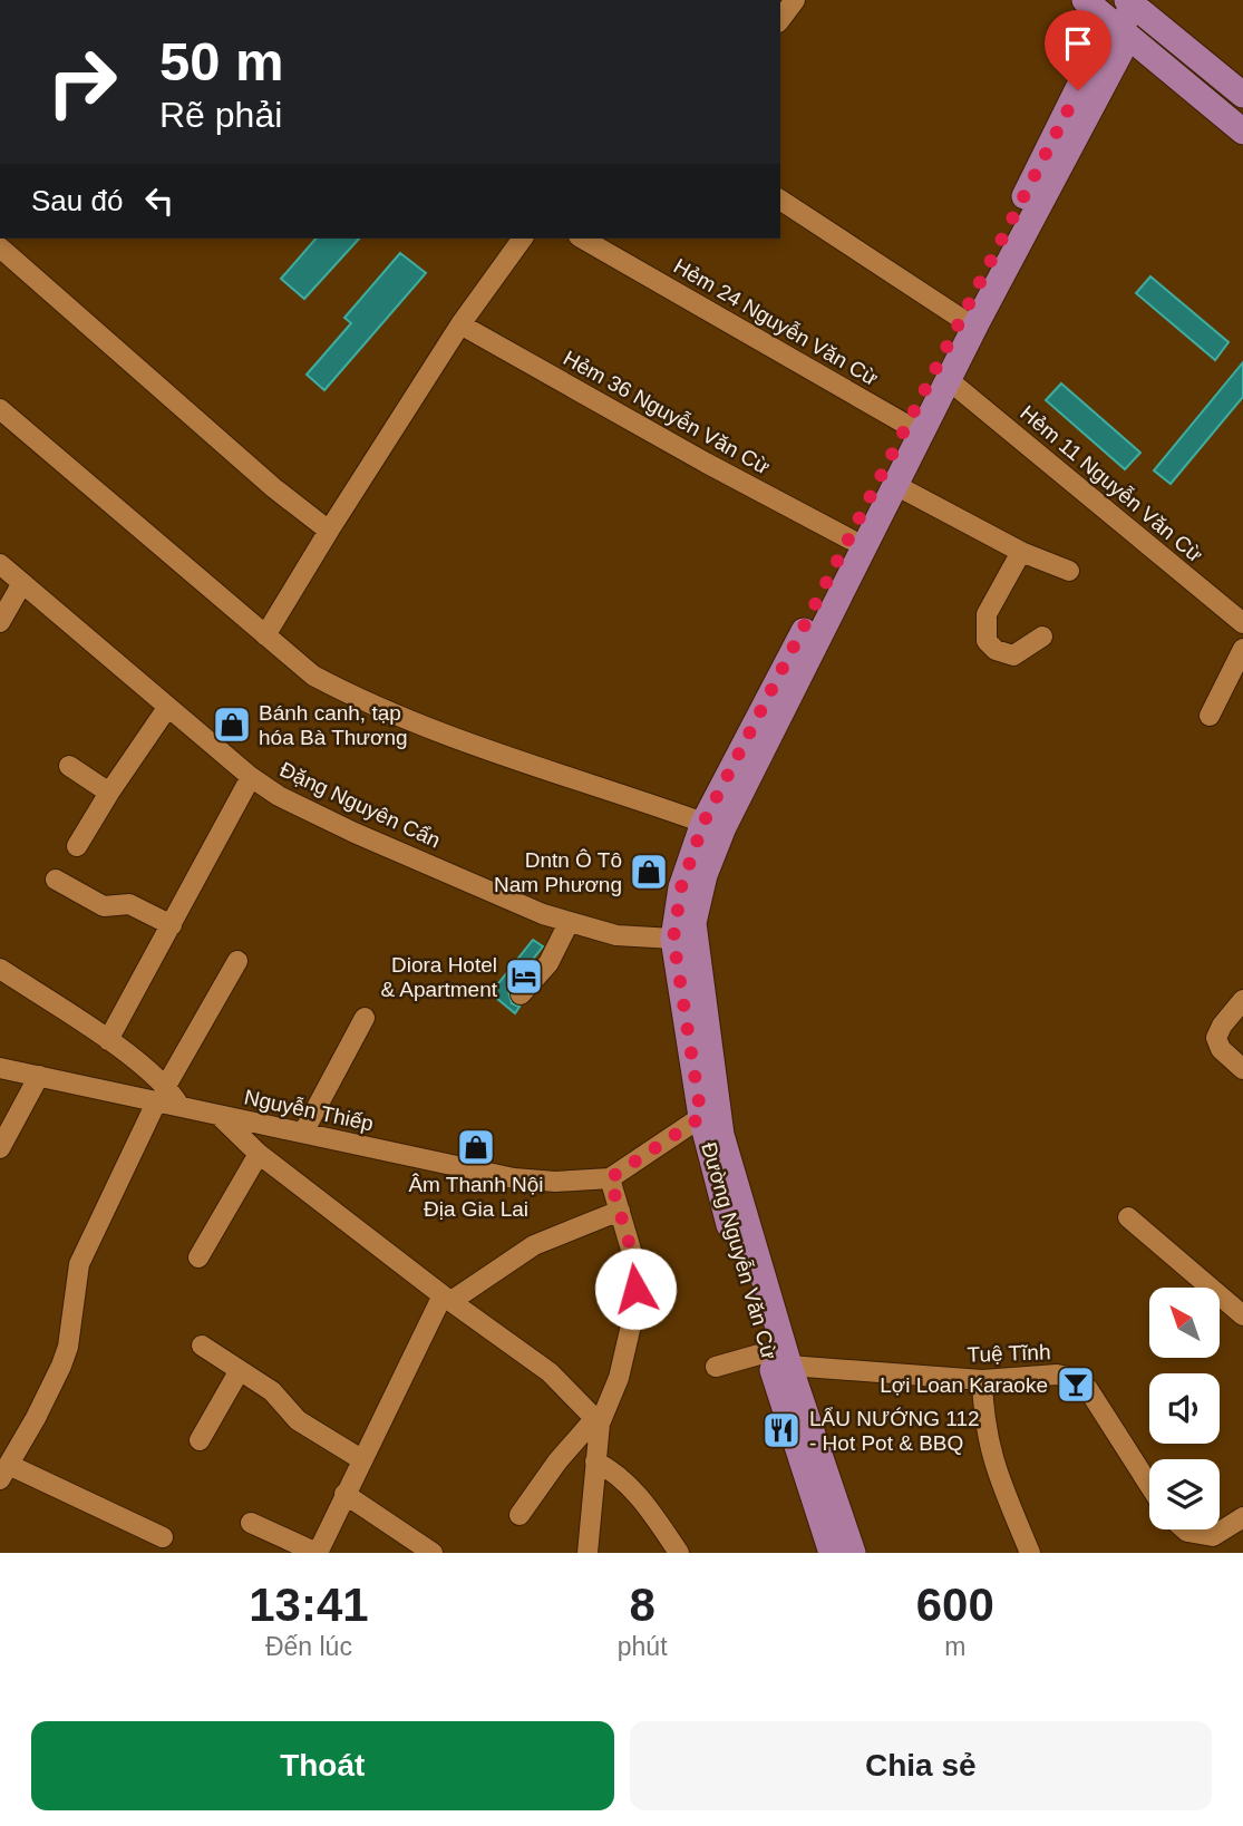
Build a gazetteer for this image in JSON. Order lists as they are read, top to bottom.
{
  "streets": {
    "main road": ["Đường Nguyễn Văn Cừ"],
    "street": [
      "Hẻm 24 Nguyễn Văn Cừ",
      "Hẻm 36 Nguyễn Văn Cừ",
      "Hẻm 11 Nguyễn Văn Cừ",
      "Đặng Nguyên Cẩn",
      "Nguyễn Thiếp",
      "Tuệ Tĩnh"
    ]
  },
  "crossings": [
    ["Hẻm 24 Nguyễn Văn Cừ", "Đường Nguyễn Văn Cừ"],
    ["Hẻm 36 Nguyễn Văn Cừ", "Đường Nguyễn Văn Cừ"],
    ["Hẻm 11 Nguyễn Văn Cừ", "Đường Nguyễn Văn Cừ"],
    ["Đặng Nguyên Cẩn", "Đường Nguyễn Văn Cừ"],
    ["Đường Nguyễn Văn Cừ", "Tuệ Tĩnh"]
  ],
  "places": {
    "shop": ["Bánh canh, tạp hóa Bà Thương", "Dntn Ô Tô Nam Phương", "Âm Thanh Nội Địa Gia Lai"],
    "hotel": ["Diora Hotel & Apartment"],
    "bar": ["Lợi Loan Karaoke"],
    "restaurant": ["LẨU NƯỚNG 112 - Hot Pot & BBQ"]
  },
  "north": "top left",
  "page": {
    "turn": ["50 m", "Rẽ phải"],
    "then": "Sau đó",
    "eta": [
      "13:41",
      "Đến lúc",
      "8",
      "phút",
      "600",
      "m"
    ],
    "buttons": ["Thoát", "Chia sẻ"]
  }
}
